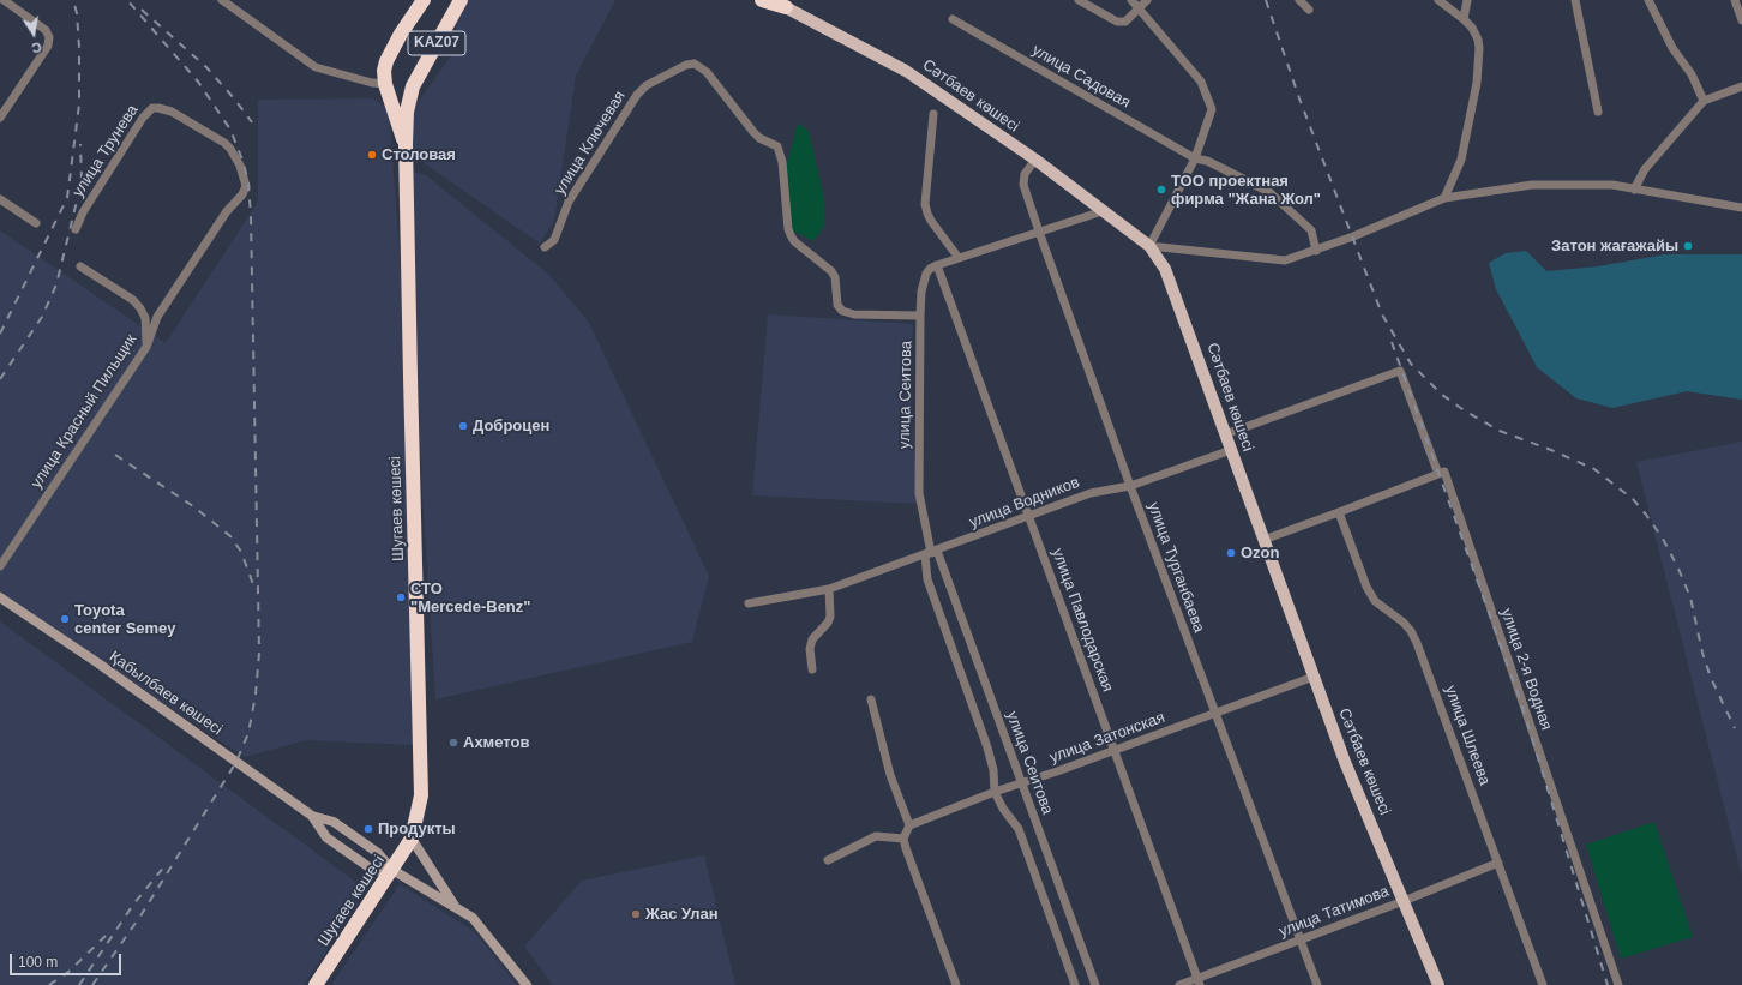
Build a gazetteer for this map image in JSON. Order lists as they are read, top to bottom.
{
  "streets": {
    "highway": ["KAZ07", "Шугаев көшесі"],
    "main road": ["Сәтбаев көшесі", "Қабылбаев көшесі"],
    "street": [
      "улица Садовая",
      "улица Ключевая",
      "улица Трунева",
      "улица Сеитова",
      "улица Красный Пильщик",
      "улица Водников",
      "улица Турганбаева",
      "улица Павлодарская",
      "улица 2-я Водная",
      "улица Шлеева",
      "улица Затонская",
      "улица Татимова"
    ]
  },
  "crossings": [
    ["Сәтбаев көшесі", "улица Водников"],
    ["Сәтбаев көшесі", "улица Турганбаева"],
    ["Сәтбаев көшесі", "улица 2-я Водная"],
    ["Сәтбаев көшесі", "улица Затонская"],
    ["Сәтбаев көшесі", "улица Татимова"],
    ["улица Ключевая", "улица Сеитова"],
    ["улица Трунева", "улица Красный Пильщик"],
    ["улица Сеитова", "улица Водников"],
    ["улица Сеитова", "улица Павлодарская"],
    ["улица Сеитова", "улица Затонская"],
    ["улица Водников", "улица Турганбаева"],
    ["улица Водников", "улица Павлодарская"],
    ["Шугаев көшесі", "Қабылбаев көшесі"],
    ["улица Турганбаева", "улица Затонская"],
    ["улица Турганбаева", "улица Татимова"],
    ["улица Павлодарская", "улица Затонская"],
    ["улица Павлодарская", "улица Татимова"],
    ["улица Шлеева", "улица Татимова"]
  ],
  "places": [
    "Столовая",
    "ТОО проектная фирма \"Жана Жол\"",
    "Затон жағажайы",
    "Доброцен",
    "Ozon",
    "СТО \"Mercede-Benz\"",
    "Toyota center Semey",
    "Ахметов",
    "Продукты",
    "Жас Улан"
  ],
  "scale_bar": "100 m",
  "north": "bottom"
}
